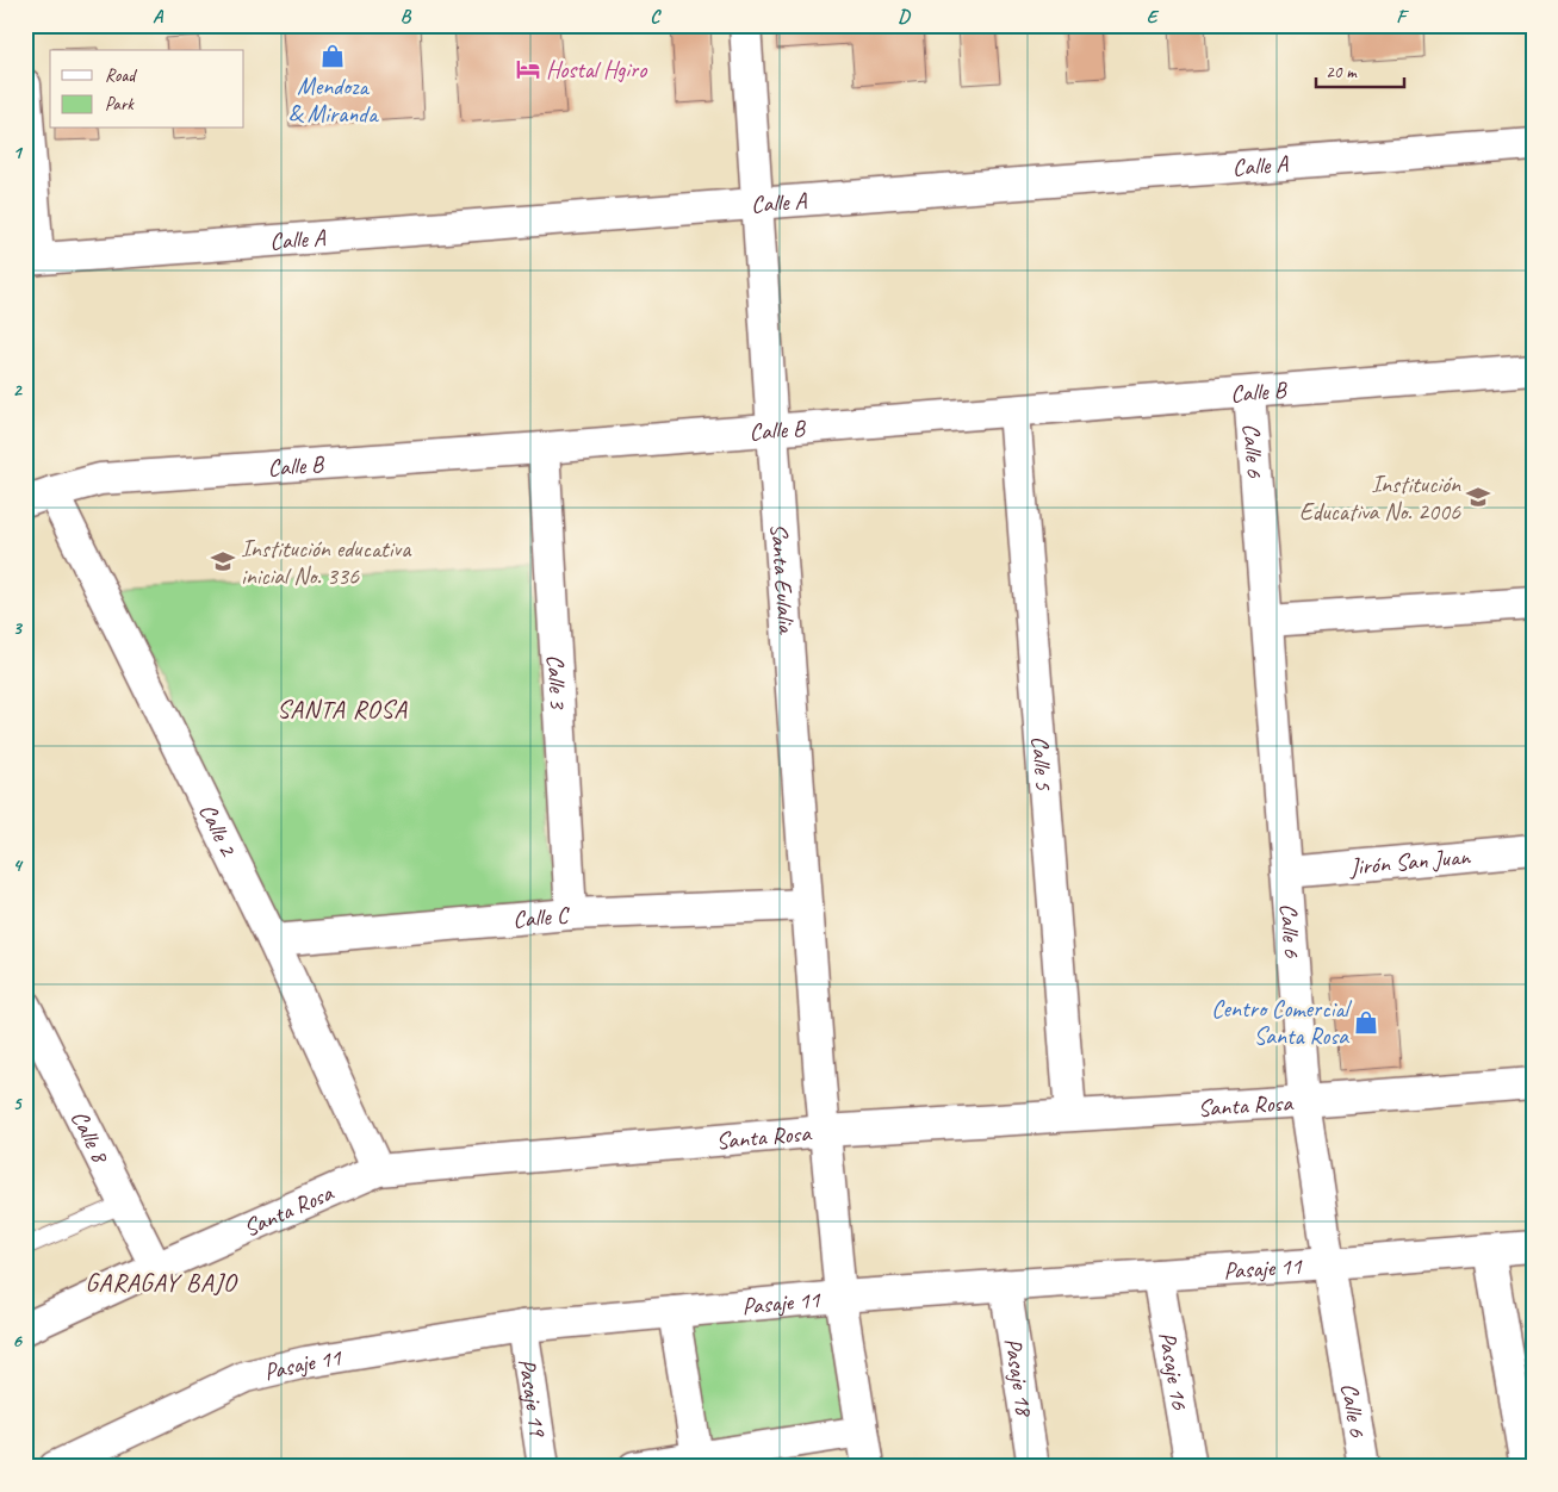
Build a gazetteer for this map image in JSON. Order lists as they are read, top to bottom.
{
  "streets": {
    "street": [
      "Calle A",
      "Calle B",
      "Calle 6",
      "Santa Eulalia",
      "Calle 3",
      "Calle 5",
      "Calle 2",
      "Jirón San Juan",
      "Calle C",
      "Santa Rosa",
      "Calle 8",
      "Pasaje 11",
      "Pasaje 16",
      "Pasaje 18",
      "Pasaje 19"
    ]
  },
  "crossings": [
    ["Calle A", "Santa Eulalia"],
    ["Calle B", "Calle 6"],
    ["Calle B", "Santa Eulalia"],
    ["Calle B", "Calle 3"],
    ["Calle B", "Calle 5"],
    ["Calle B", "Calle 2"],
    ["Calle 6", "Jirón San Juan"],
    ["Calle 6", "Santa Rosa"],
    ["Calle 6", "Pasaje 11"],
    ["Santa Eulalia", "Calle C"],
    ["Santa Eulalia", "Santa Rosa"],
    ["Santa Eulalia", "Pasaje 11"],
    ["Calle 3", "Calle C"],
    ["Calle 5", "Santa Rosa"],
    ["Calle 2", "Calle C"],
    ["Calle 2", "Santa Rosa"],
    ["Santa Rosa", "Calle 8"],
    ["Pasaje 11", "Pasaje 16"],
    ["Pasaje 11", "Pasaje 18"],
    ["Pasaje 11", "Pasaje 19"]
  ],
  "districts": ["SANTA ROSA", "GARAGAY BAJO"],
  "places": {
    "shop": ["Mendoza & Miranda", "Centro Comercial Santa Rosa"],
    "hotel": ["Hostal Hgiro"],
    "school or university": ["Institución Educativa No. 2006", "Institución educativa inicial No. 336"]
  },
  "legend": ["Road", "Park"],
  "scale_bar": "20 m",
  "grid": {
    "columns": [
      "A",
      "B",
      "C",
      "D",
      "E",
      "F"
    ],
    "rows": [
      "1",
      "2",
      "3",
      "4",
      "5",
      "6"
    ]
  }
}
